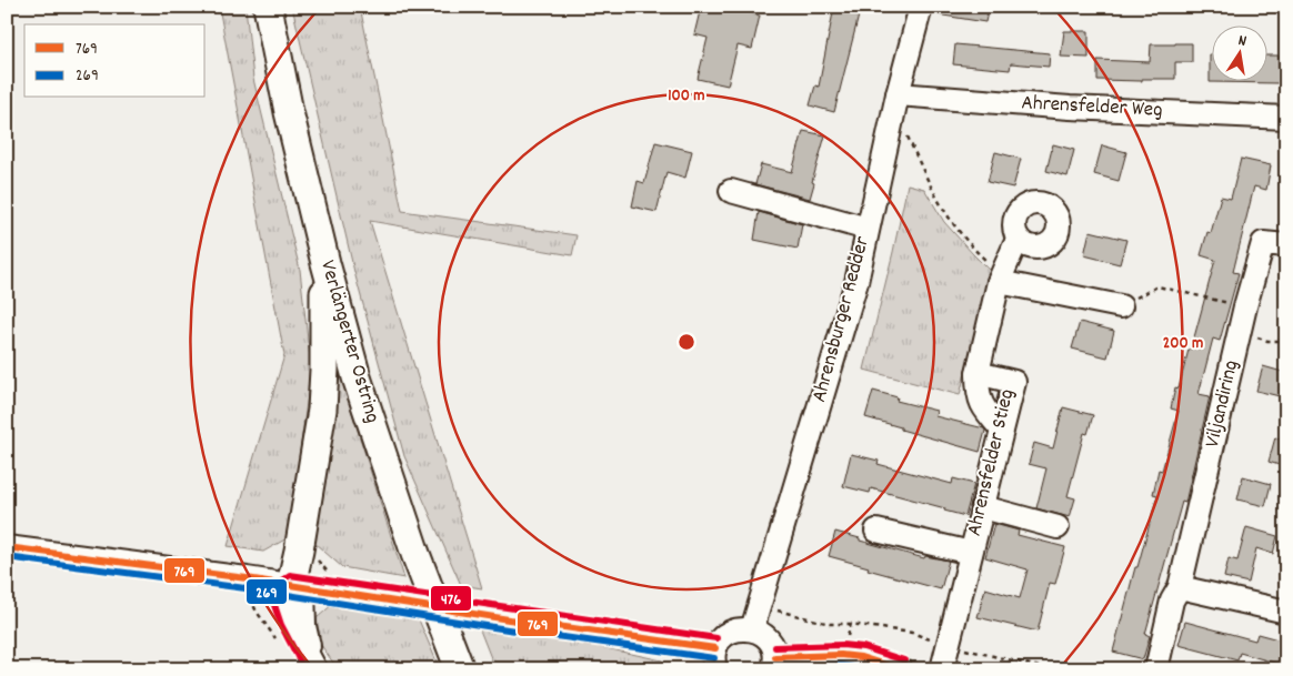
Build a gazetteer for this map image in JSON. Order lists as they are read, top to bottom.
{
  "streets": {
    "main road": ["Verlängerter Ostring"],
    "street": [
      "Ahrensfelder Weg",
      "Ahrensburger Redder",
      "Viljandiring",
      "Ahrensfelder Stieg"
    ]
  },
  "crossings": [
    ["Ahrensfelder Weg", "Ahrensburger Redder"]
  ],
  "lines": ["transit line 769", "transit line 269", "transit line 476"],
  "legend": ["769", "269"],
  "north": "top",
  "rings": ["100 m", "200 m"]
}
